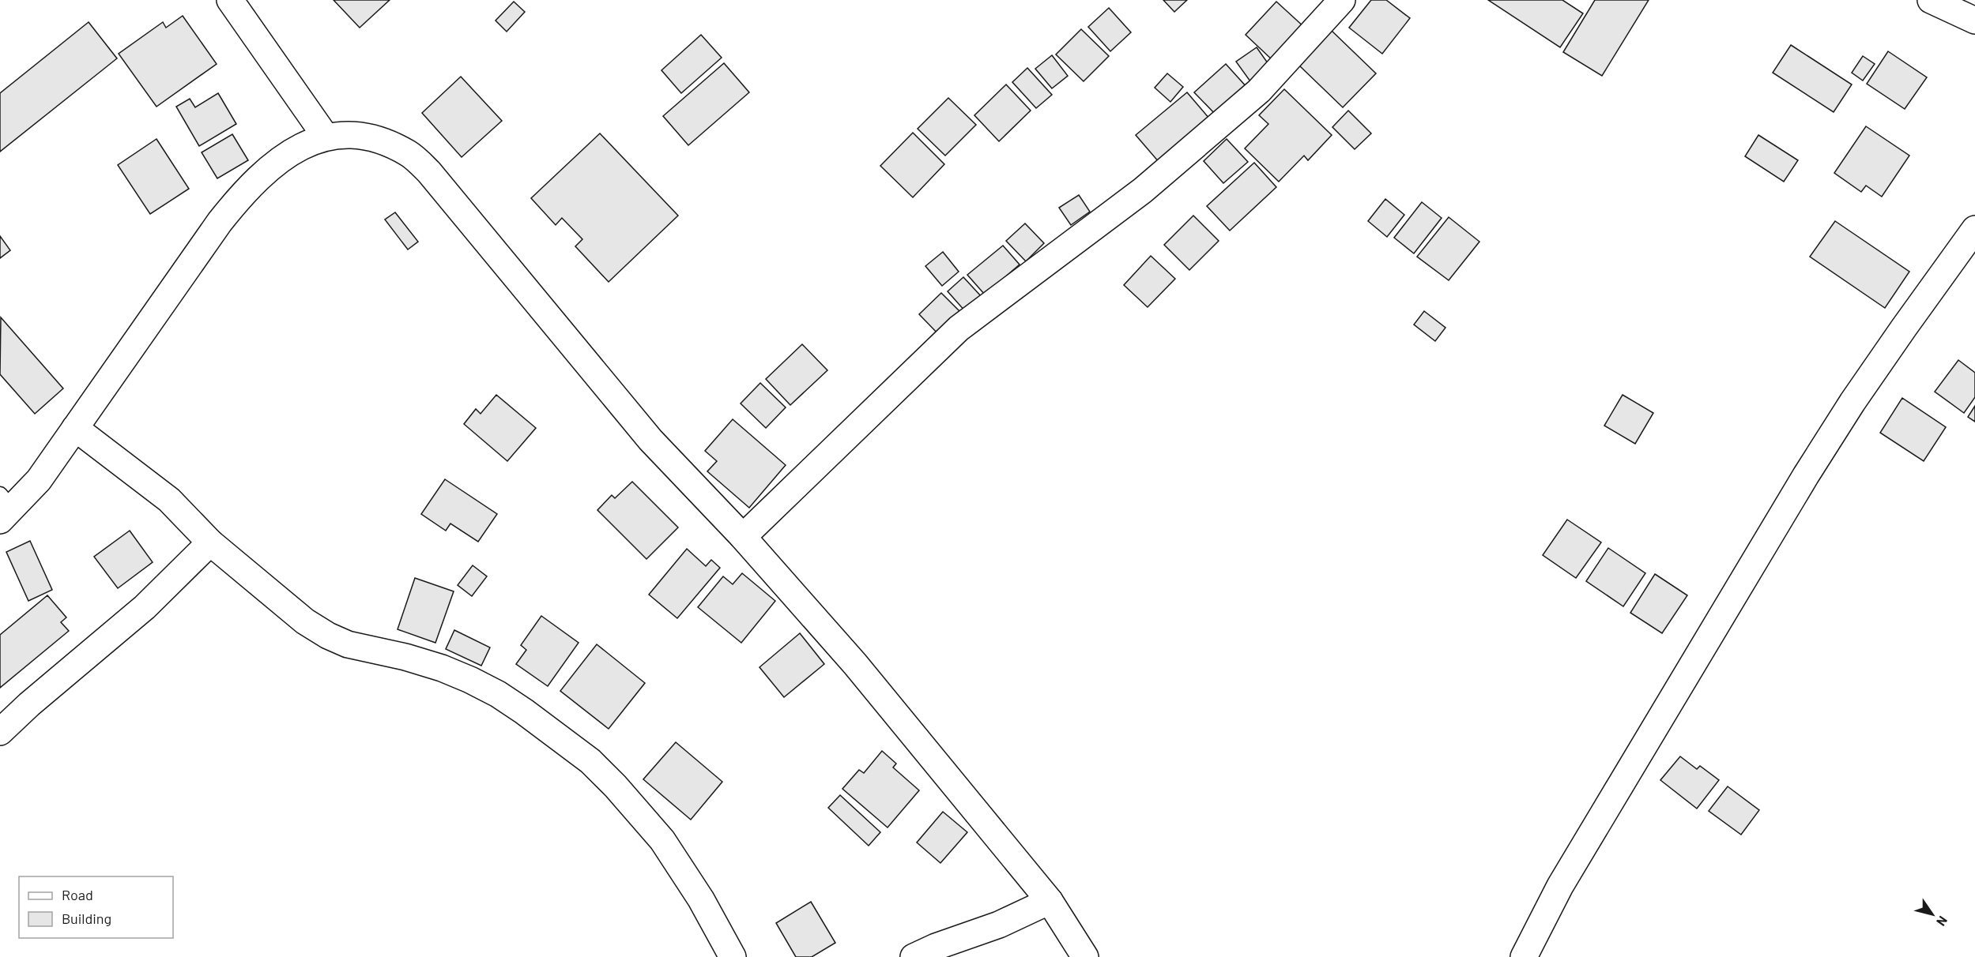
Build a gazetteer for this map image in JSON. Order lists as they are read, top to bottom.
{
  "legend": ["Road", "Building"],
  "north": "bottom right"
}
